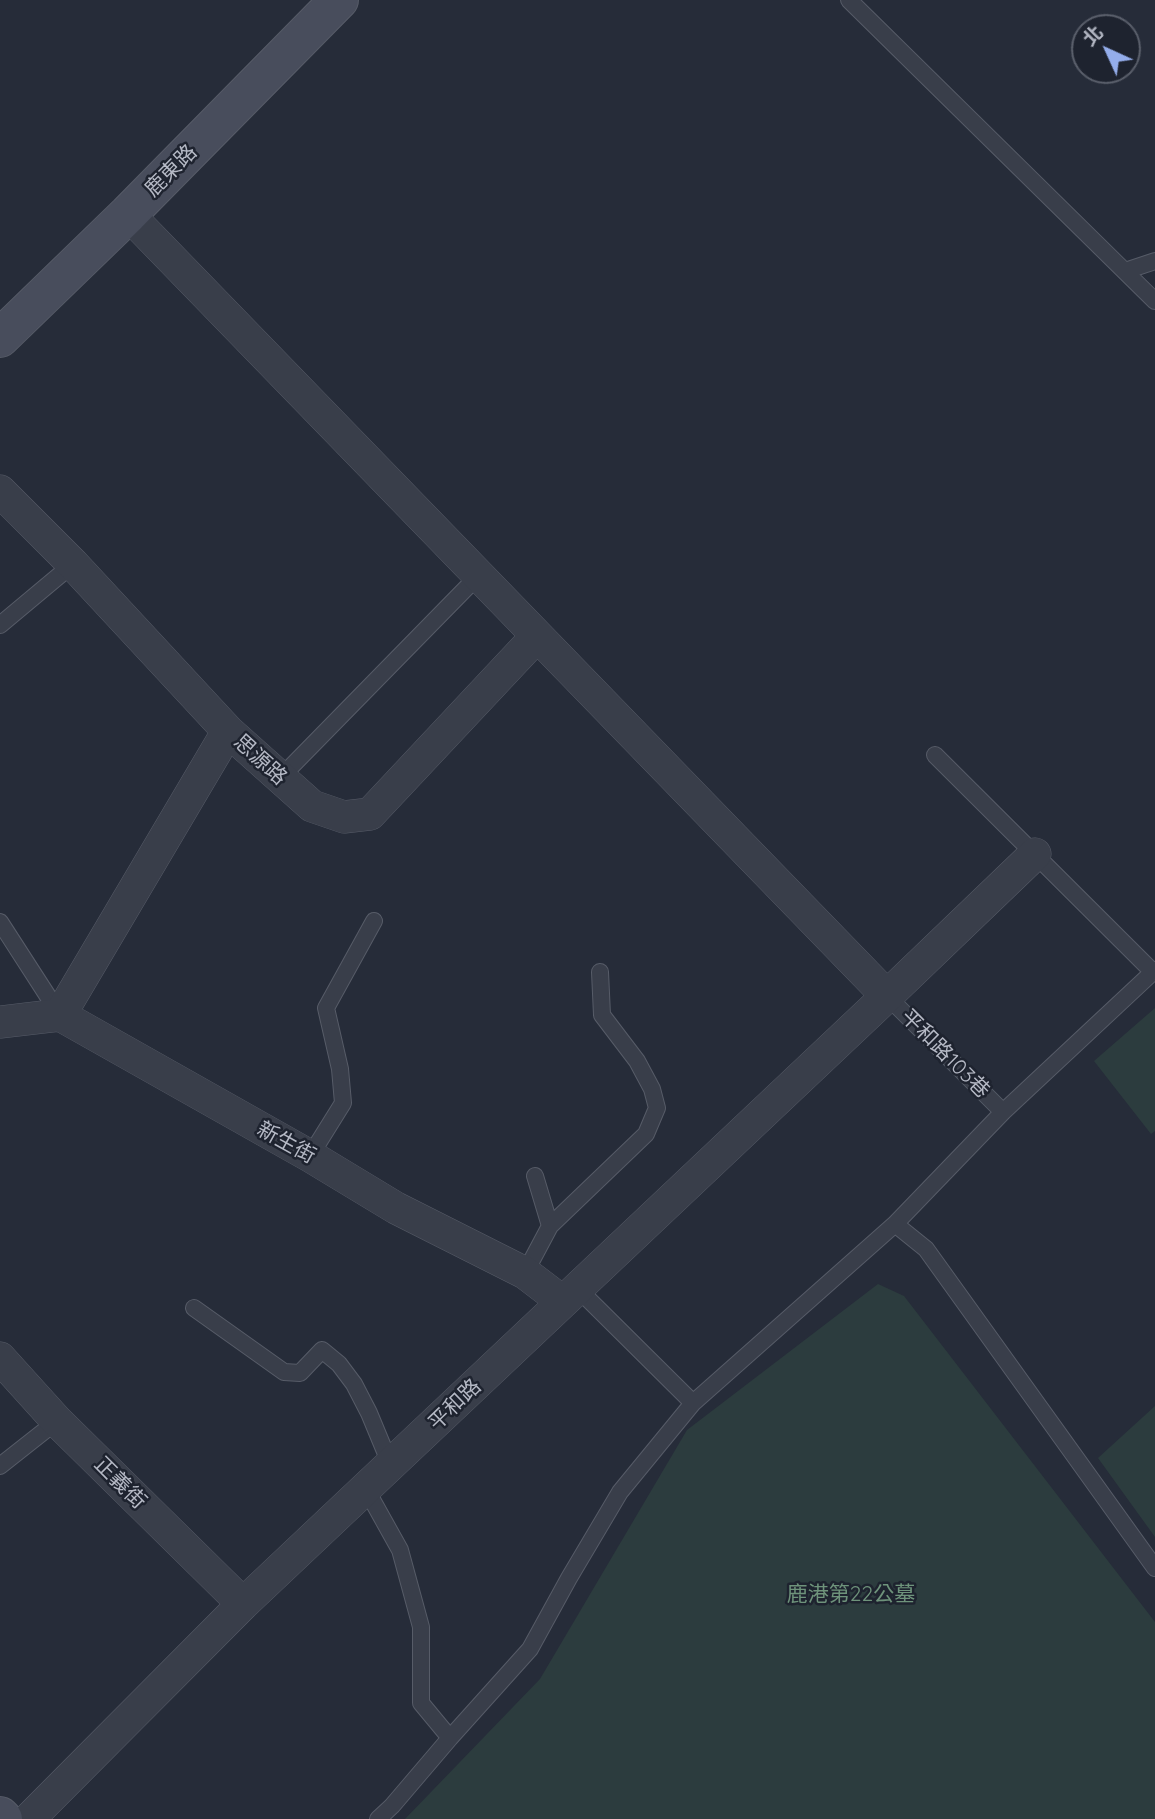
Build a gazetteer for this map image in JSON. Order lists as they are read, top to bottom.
{
  "streets": {
    "street": [
      "鹿東路",
      "思源路",
      "新生街",
      "平和路",
      "正義街"
    ],
    "lane": ["平和路103巷"]
  },
  "crossings": [
    ["平和路103巷", "平和路"],
    ["新生街", "平和路"],
    ["平和路", "正義街"]
  ],
  "parks": ["鹿港第22公墓"],
  "north": "top left"
}
